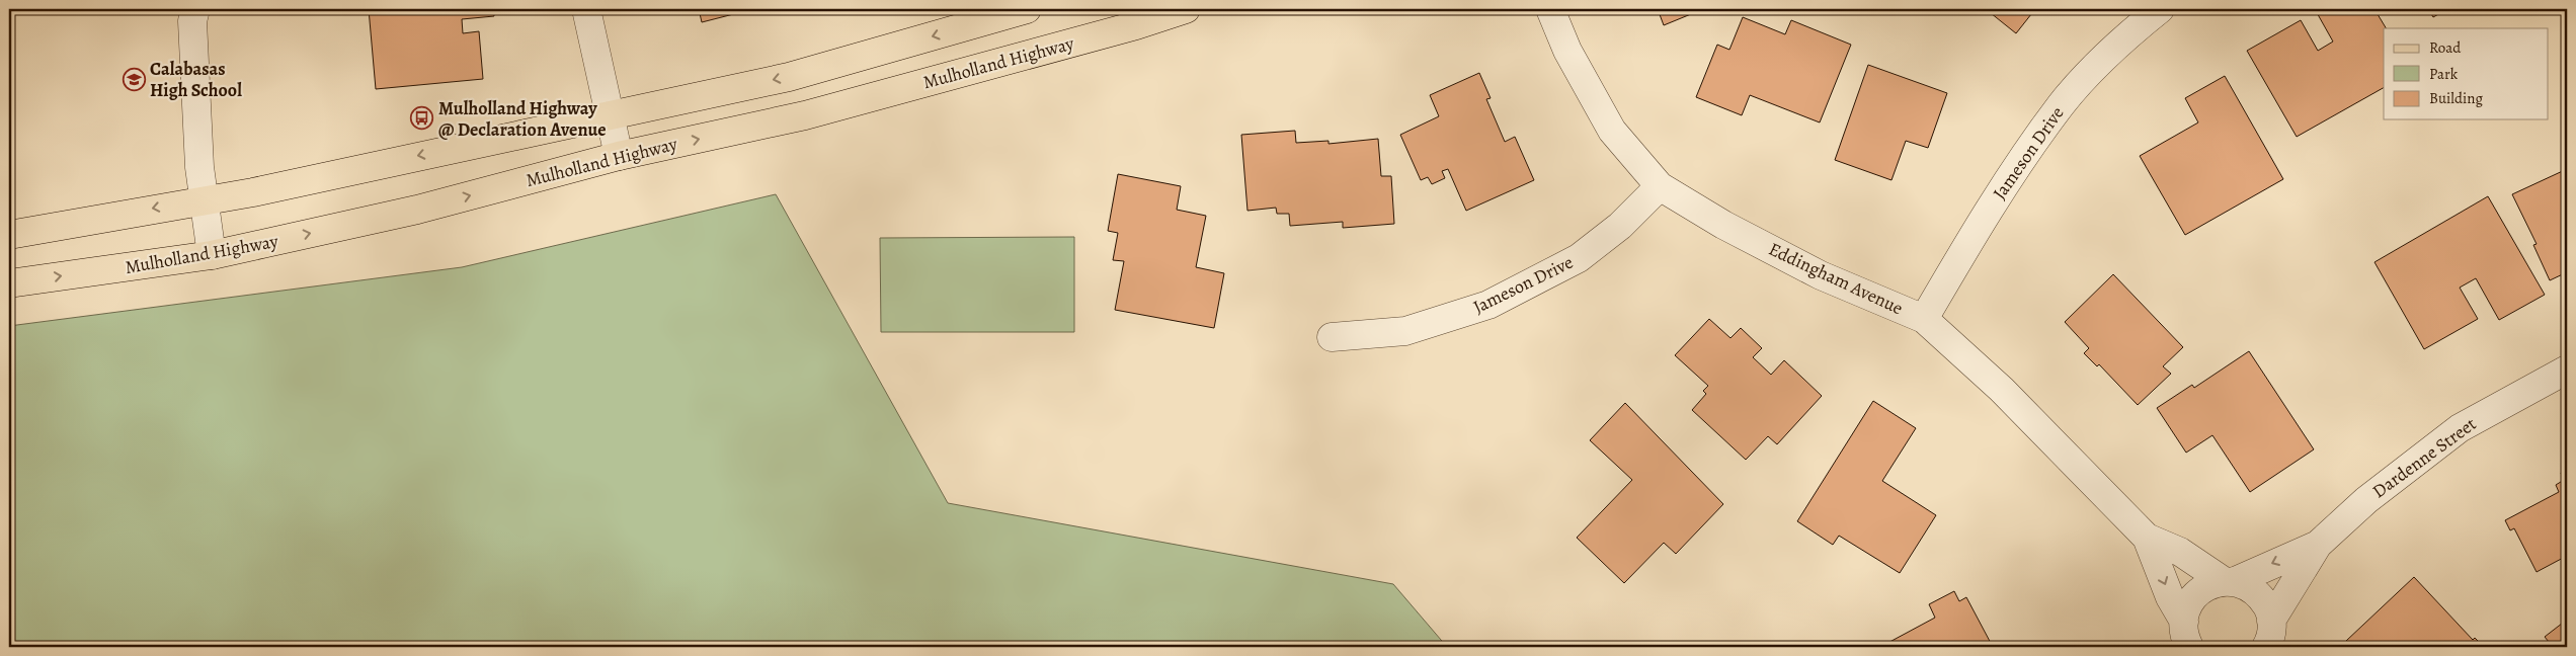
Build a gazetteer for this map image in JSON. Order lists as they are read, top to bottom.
{
  "streets": {
    "main road": ["Mulholland Highway"],
    "street": ["Jameson Drive", "Eddingham Avenue", "Dardenne Street"]
  },
  "crossings": [
    ["Jameson Drive", "Eddingham Avenue"],
    ["Eddingham Avenue", "Dardenne Street"]
  ],
  "places": {
    "school or university": ["Calabasas High School"],
    "bus stop": ["Mulholland Highway @ Declaration Avenue"]
  },
  "legend": ["Road", "Park", "Building"]
}
